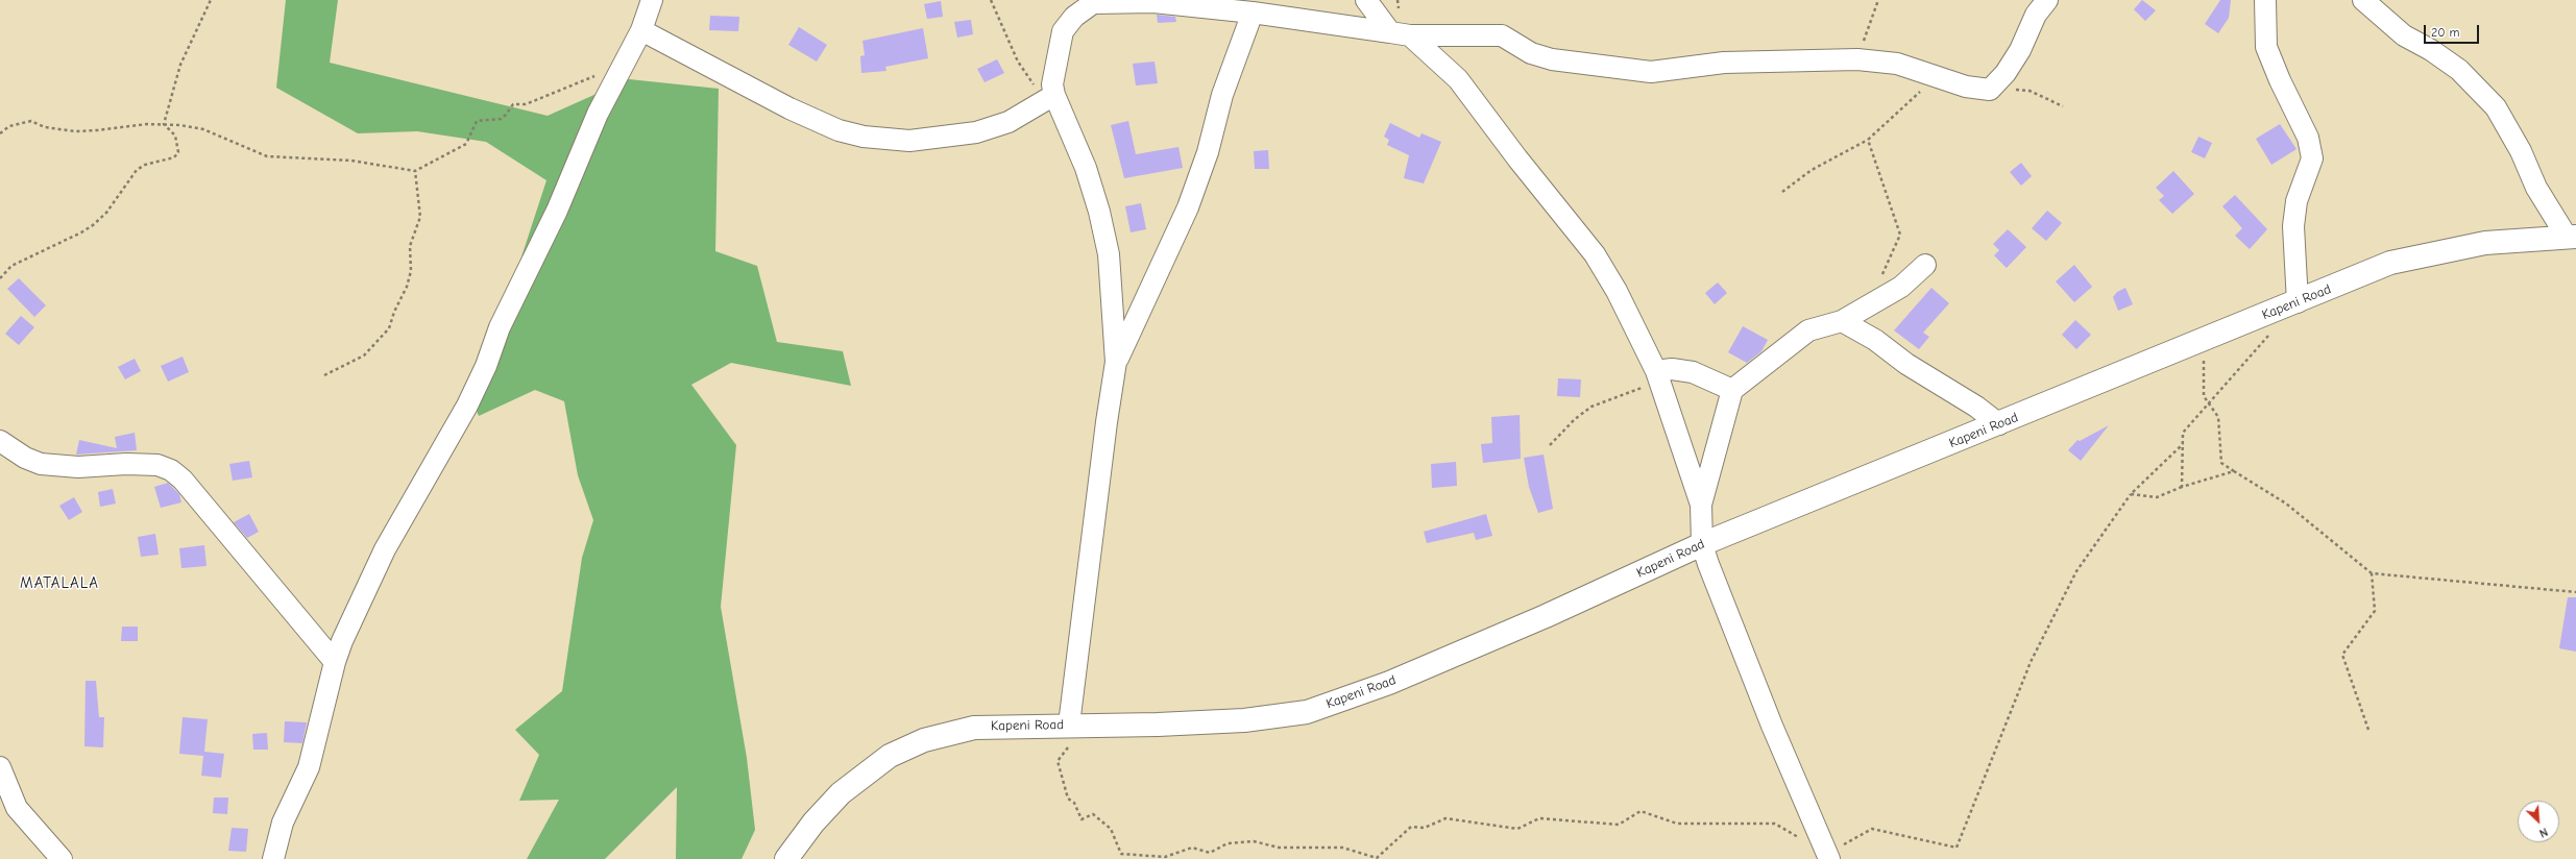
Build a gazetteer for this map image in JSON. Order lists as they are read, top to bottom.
{
  "streets": {
    "main road": ["Kapeni Road"]
  },
  "districts": ["MATALALA"],
  "scale_bar": "20 m",
  "north": "bottom right"
}
